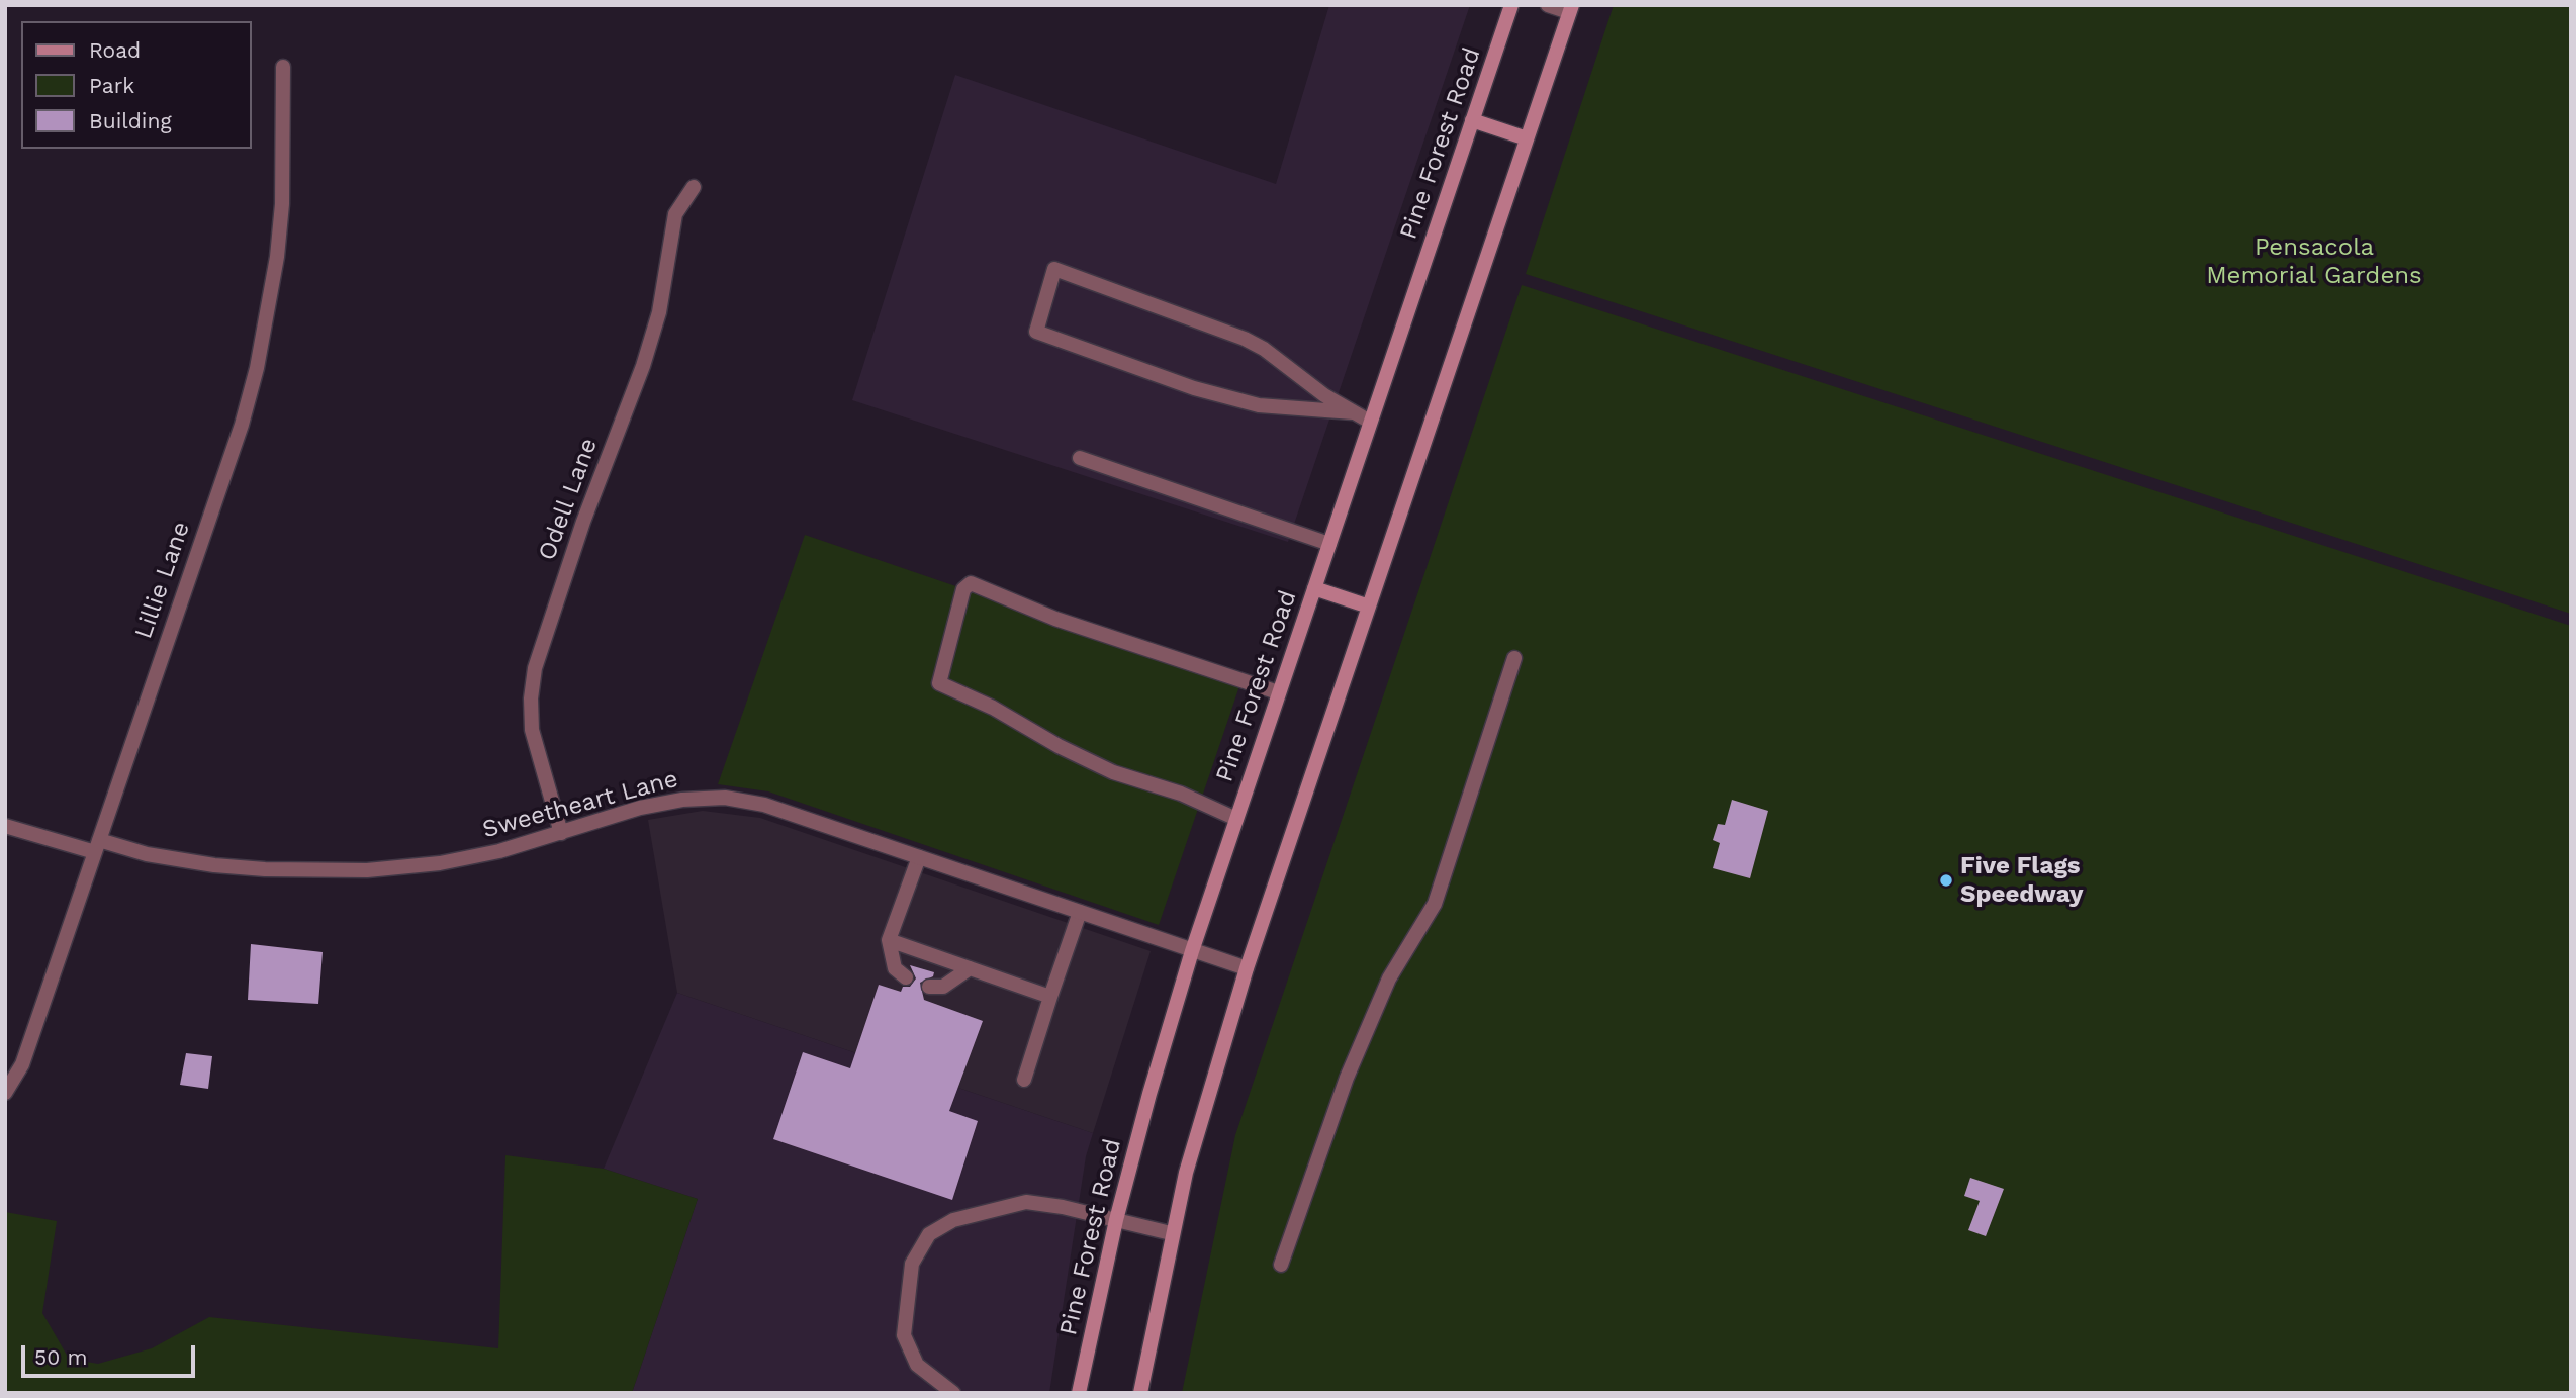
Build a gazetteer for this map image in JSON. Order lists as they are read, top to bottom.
{
  "streets": {
    "main road": ["Pine Forest Road"],
    "street": ["Odell Lane", "Lillie Lane", "Sweetheart Lane"]
  },
  "crossings": [
    ["Pine Forest Road", "Sweetheart Lane"],
    ["Odell Lane", "Sweetheart Lane"],
    ["Lillie Lane", "Sweetheart Lane"]
  ],
  "parks": ["Pensacola Memorial Gardens"],
  "places": ["Five Flags Speedway"],
  "legend": ["Road", "Park", "Building"],
  "scale_bar": "50 m"
}
